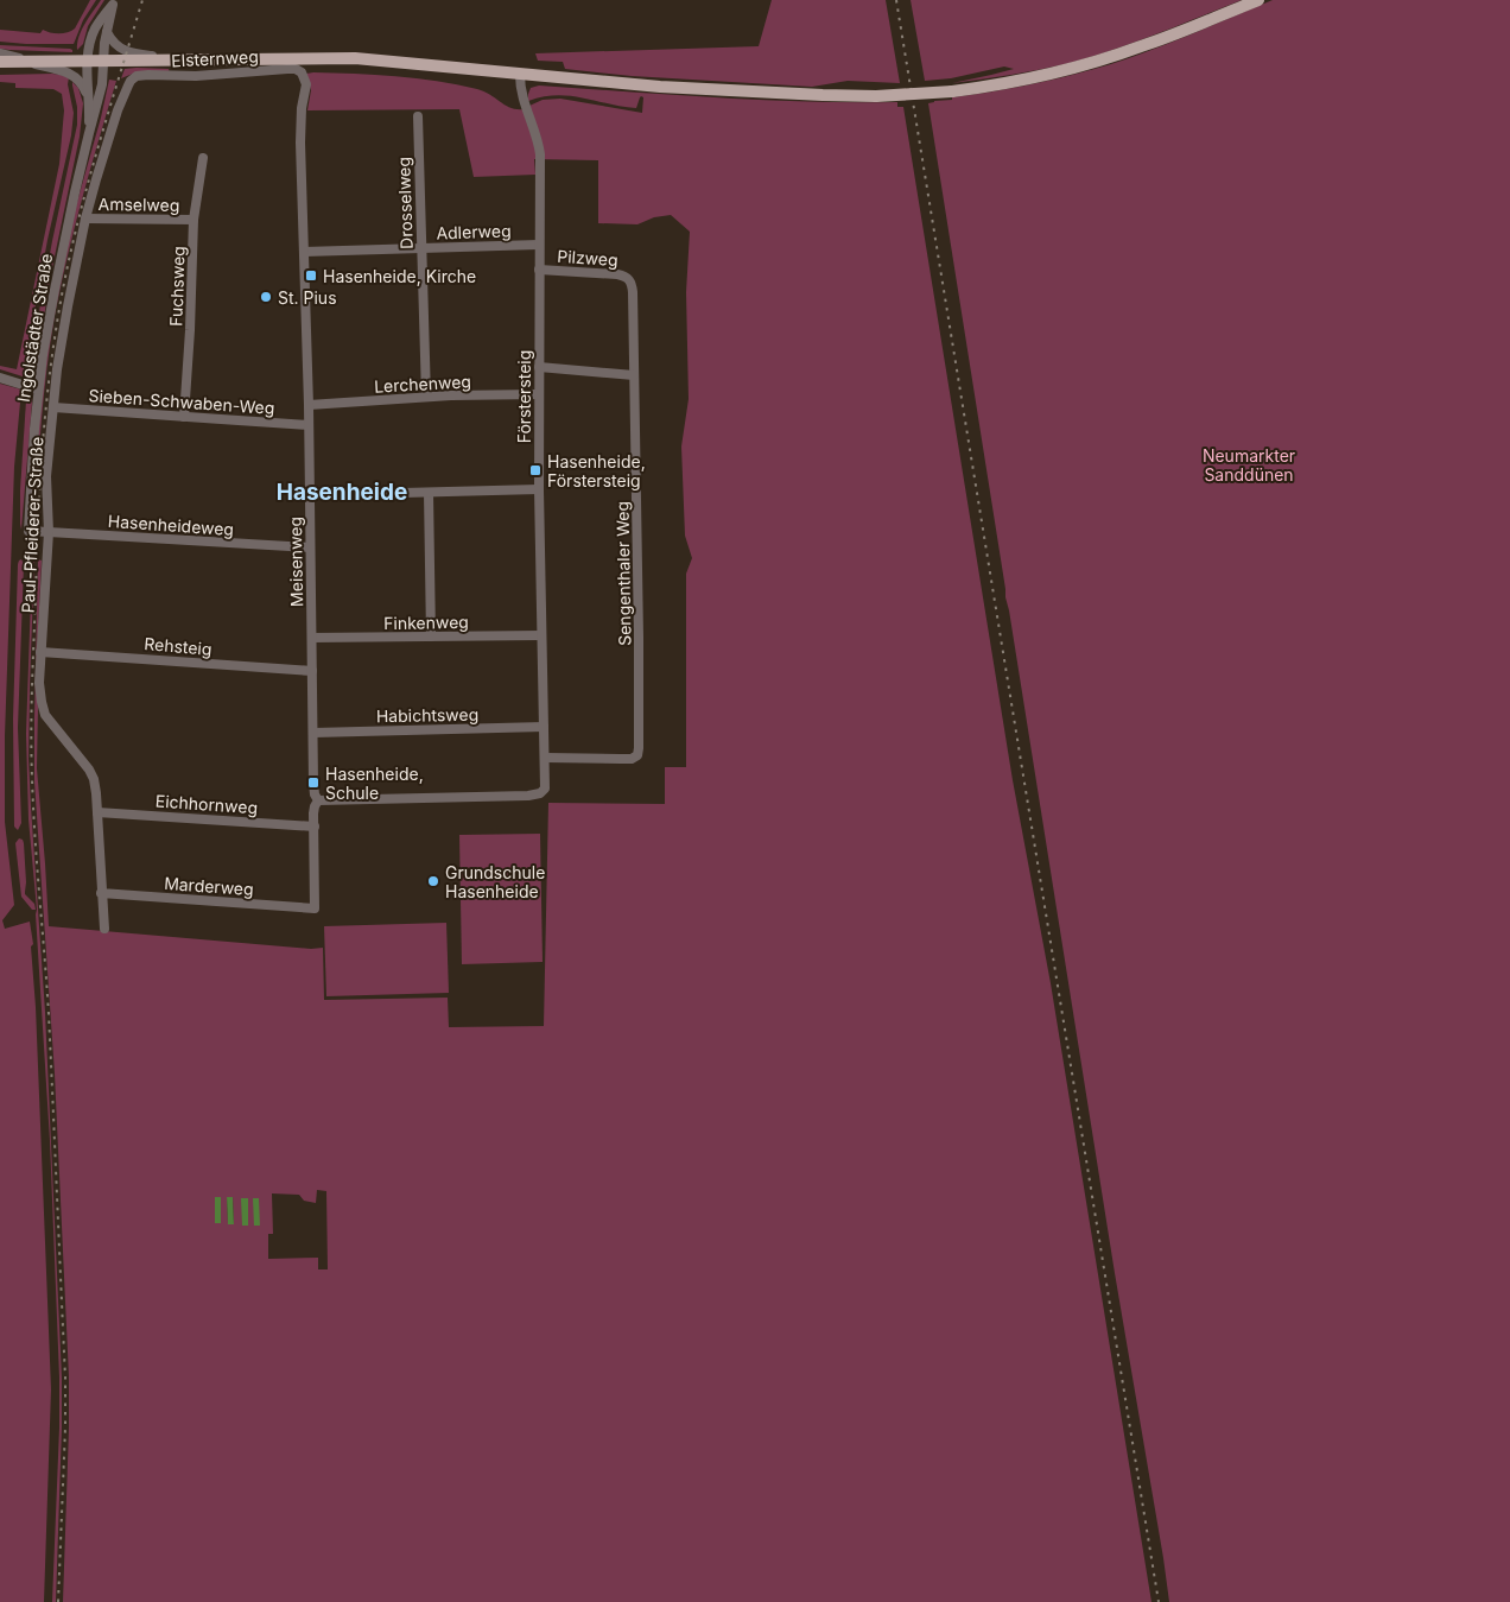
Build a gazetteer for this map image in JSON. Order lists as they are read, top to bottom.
{
  "streets": {
    "street": [
      "Elsternweg",
      "Drosselweg",
      "Amselweg",
      "Adlerweg",
      "Pilzweg",
      "Fuchsweg",
      "Ingolstädter Straße",
      "Lerchenweg",
      "Förstersteig",
      "Sieben-Schwaben-Weg",
      "Paul-Pfleiderer-Straße",
      "Hasenheideweg",
      "Meisenweg",
      "Sengenthaler Weg",
      "Finkenweg",
      "Rehsteig",
      "Habichtsweg",
      "Eichhornweg",
      "Marderweg"
    ]
  },
  "crossings": [
    ["Elsternweg", "Paul-Pfleiderer-Straße"],
    ["Elsternweg", "Meisenweg"],
    ["Drosselweg", "Adlerweg"],
    ["Drosselweg", "Lerchenweg"],
    ["Amselweg", "Fuchsweg"],
    ["Amselweg", "Paul-Pfleiderer-Straße"],
    ["Adlerweg", "Förstersteig"],
    ["Adlerweg", "Meisenweg"],
    ["Pilzweg", "Förstersteig"],
    ["Pilzweg", "Sengenthaler Weg"],
    ["Fuchsweg", "Sieben-Schwaben-Weg"],
    ["Ingolstädter Straße", "Hasenheideweg"],
    ["Lerchenweg", "Förstersteig"],
    ["Lerchenweg", "Meisenweg"],
    ["Förstersteig", "Meisenweg"],
    ["Förstersteig", "Sengenthaler Weg"],
    ["Förstersteig", "Finkenweg"],
    ["Förstersteig", "Habichtsweg"],
    ["Sieben-Schwaben-Weg", "Paul-Pfleiderer-Straße"],
    ["Sieben-Schwaben-Weg", "Meisenweg"],
    ["Paul-Pfleiderer-Straße", "Hasenheideweg"],
    ["Paul-Pfleiderer-Straße", "Rehsteig"],
    ["Paul-Pfleiderer-Straße", "Eichhornweg"],
    ["Paul-Pfleiderer-Straße", "Marderweg"],
    ["Hasenheideweg", "Meisenweg"],
    ["Meisenweg", "Finkenweg"],
    ["Meisenweg", "Rehsteig"],
    ["Meisenweg", "Habichtsweg"],
    ["Meisenweg", "Eichhornweg"],
    ["Meisenweg", "Marderweg"]
  ],
  "districts": ["Hasenheide"],
  "parks": ["Neumarkter Sanddünen"],
  "places": {
    "transit": ["Hasenheide, Kirche", "Hasenheide, Förstersteig", "Hasenheide, Schule"],
    "other": ["St. Pius", "Grundschule Hasenheide"]
  }
}
